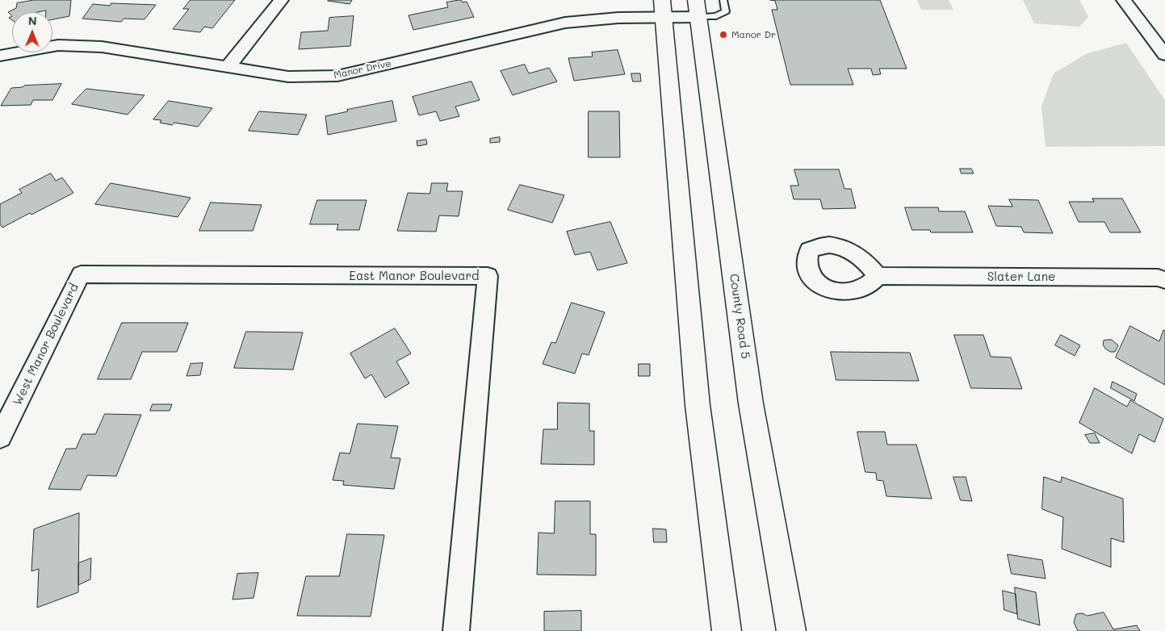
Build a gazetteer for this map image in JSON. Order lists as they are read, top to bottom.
{
  "streets": {
    "main road": ["County Road 5"],
    "street": [
      "Manor Drive",
      "East Manor Boulevard",
      "Slater Lane",
      "West Manor Boulevard"
    ]
  },
  "crossings": [
    ["Manor Drive", "County Road 5"],
    ["East Manor Boulevard", "West Manor Boulevard"]
  ],
  "places": ["Manor Dr"],
  "north": "top"
}
